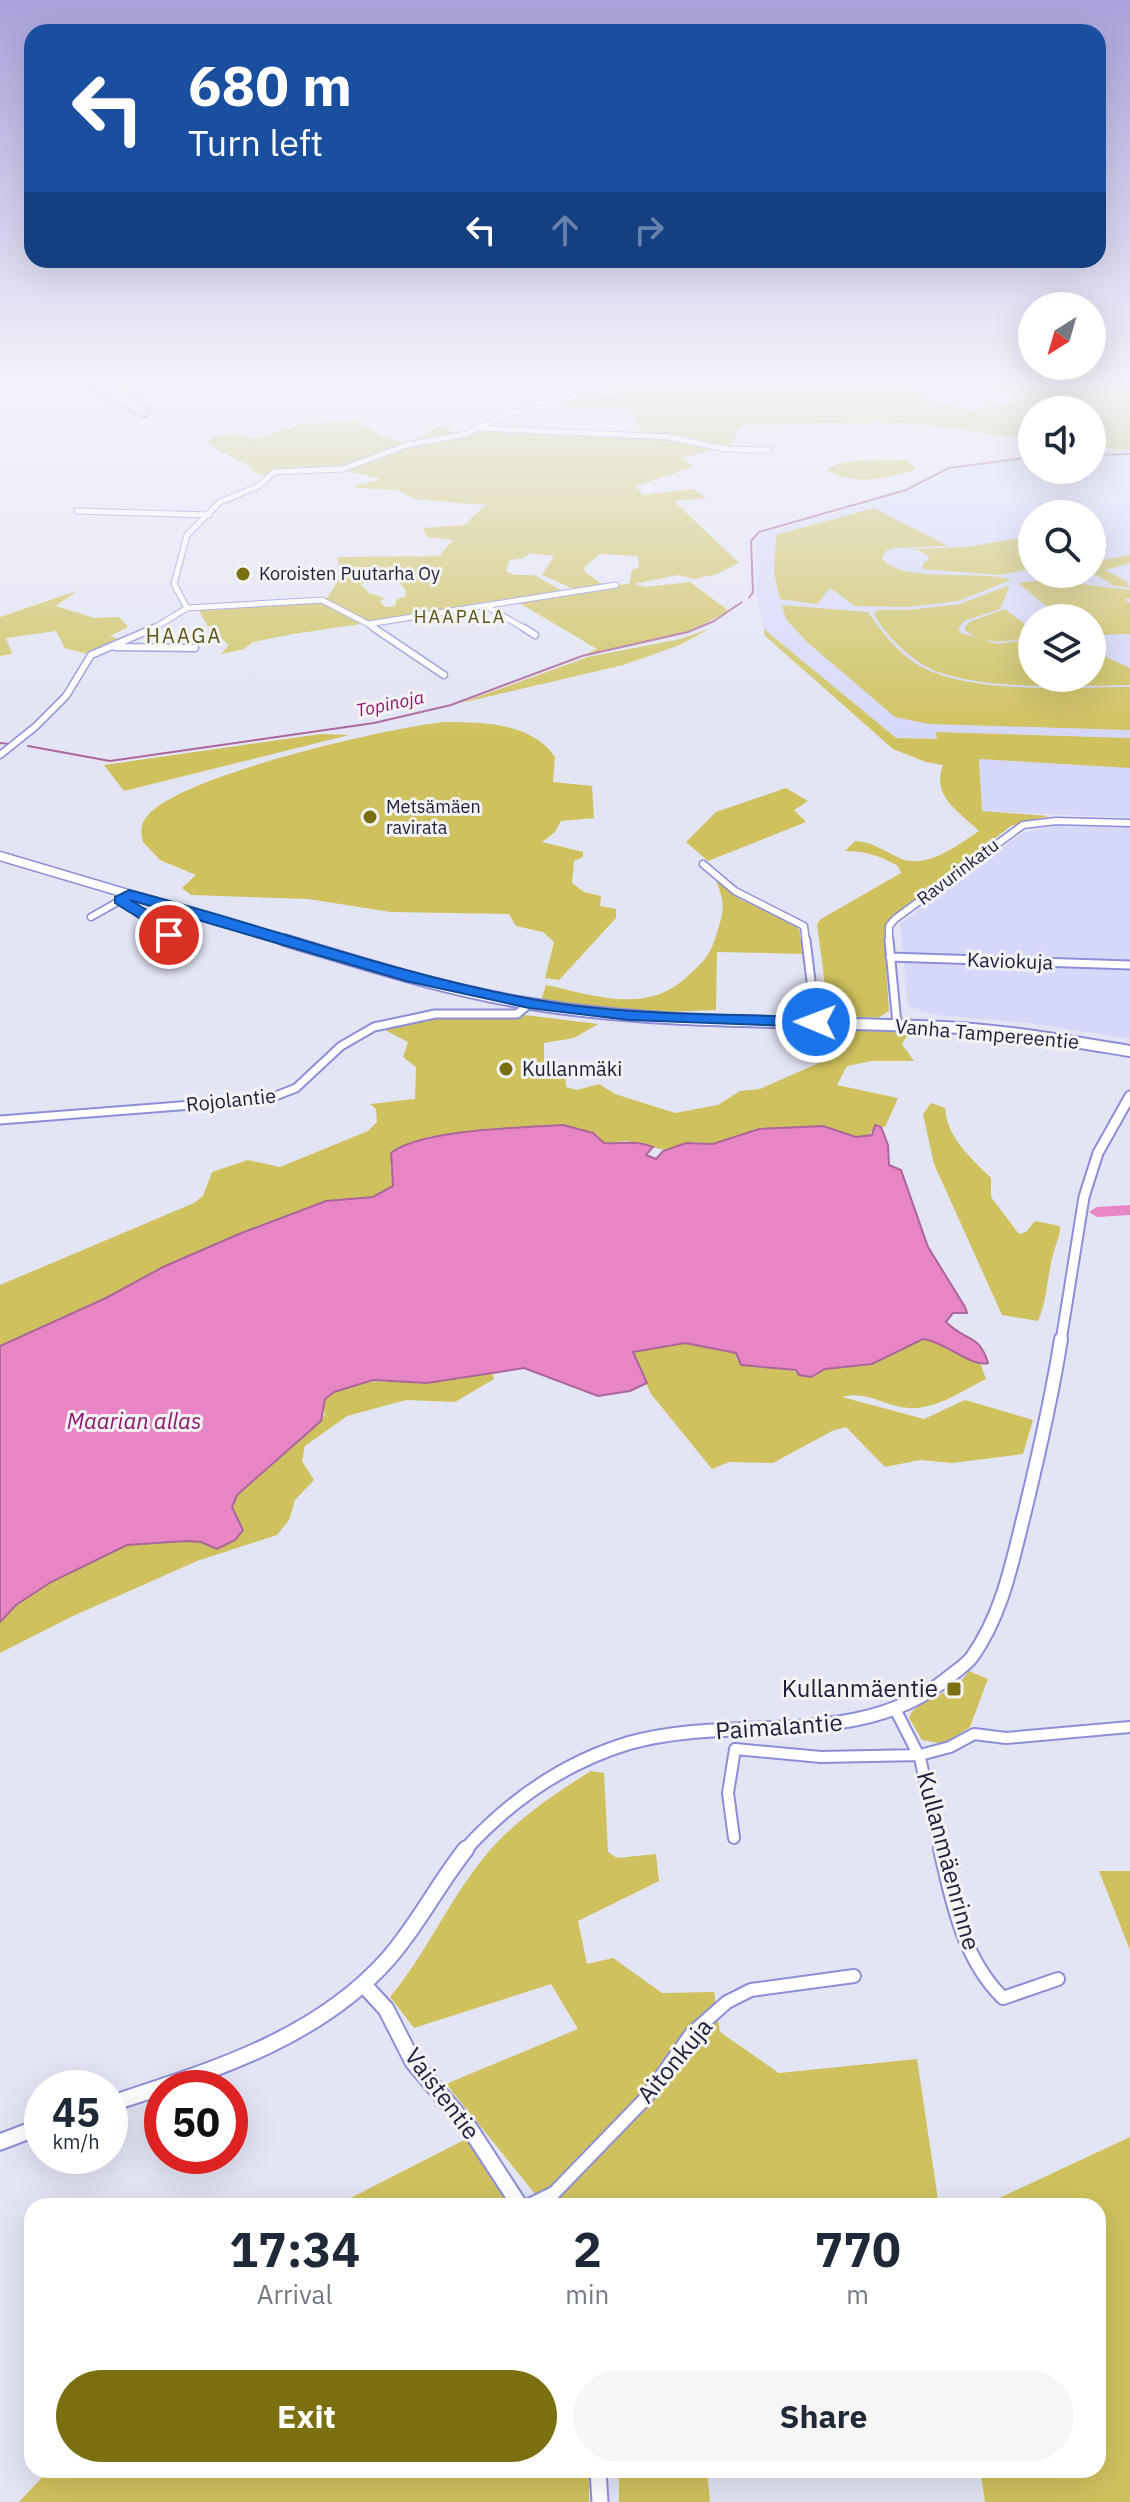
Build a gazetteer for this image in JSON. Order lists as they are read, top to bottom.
{
  "streets": {
    "main road": ["Vanha Tampereentie"],
    "street": [
      "Ravurinkatu",
      "Kaviokuja",
      "Rojolantie",
      "Paimalantie",
      "Kullanmäenrinne",
      "Aitonkuja",
      "Vaistentie"
    ]
  },
  "crossings": [
    ["Ravurinkatu", "Kaviokuja"],
    ["Ravurinkatu", "Vanha Tampereentie"],
    ["Vanha Tampereentie", "Rojolantie"],
    ["Paimalantie", "Kullanmäenrinne"],
    ["Paimalantie", "Vaistentie"]
  ],
  "districts": ["HAAPALA", "HAAGA"],
  "water": ["Topinoja", "Maarian allas"],
  "places": {
    "other": ["Koroisten Puutarha Oy", "Metsämäen ravirata", "Kullanmäki"],
    "transit": ["Kullanmäentie"]
  },
  "north": "bottom left",
  "page": {
    "turn": ["680 m", "Turn left"],
    "speed": "45 km/h",
    "limit": "50",
    "eta": [
      "17:34",
      "Arrival",
      "2",
      "min",
      "770",
      "m"
    ],
    "buttons": ["Exit", "Share"]
  }
}
